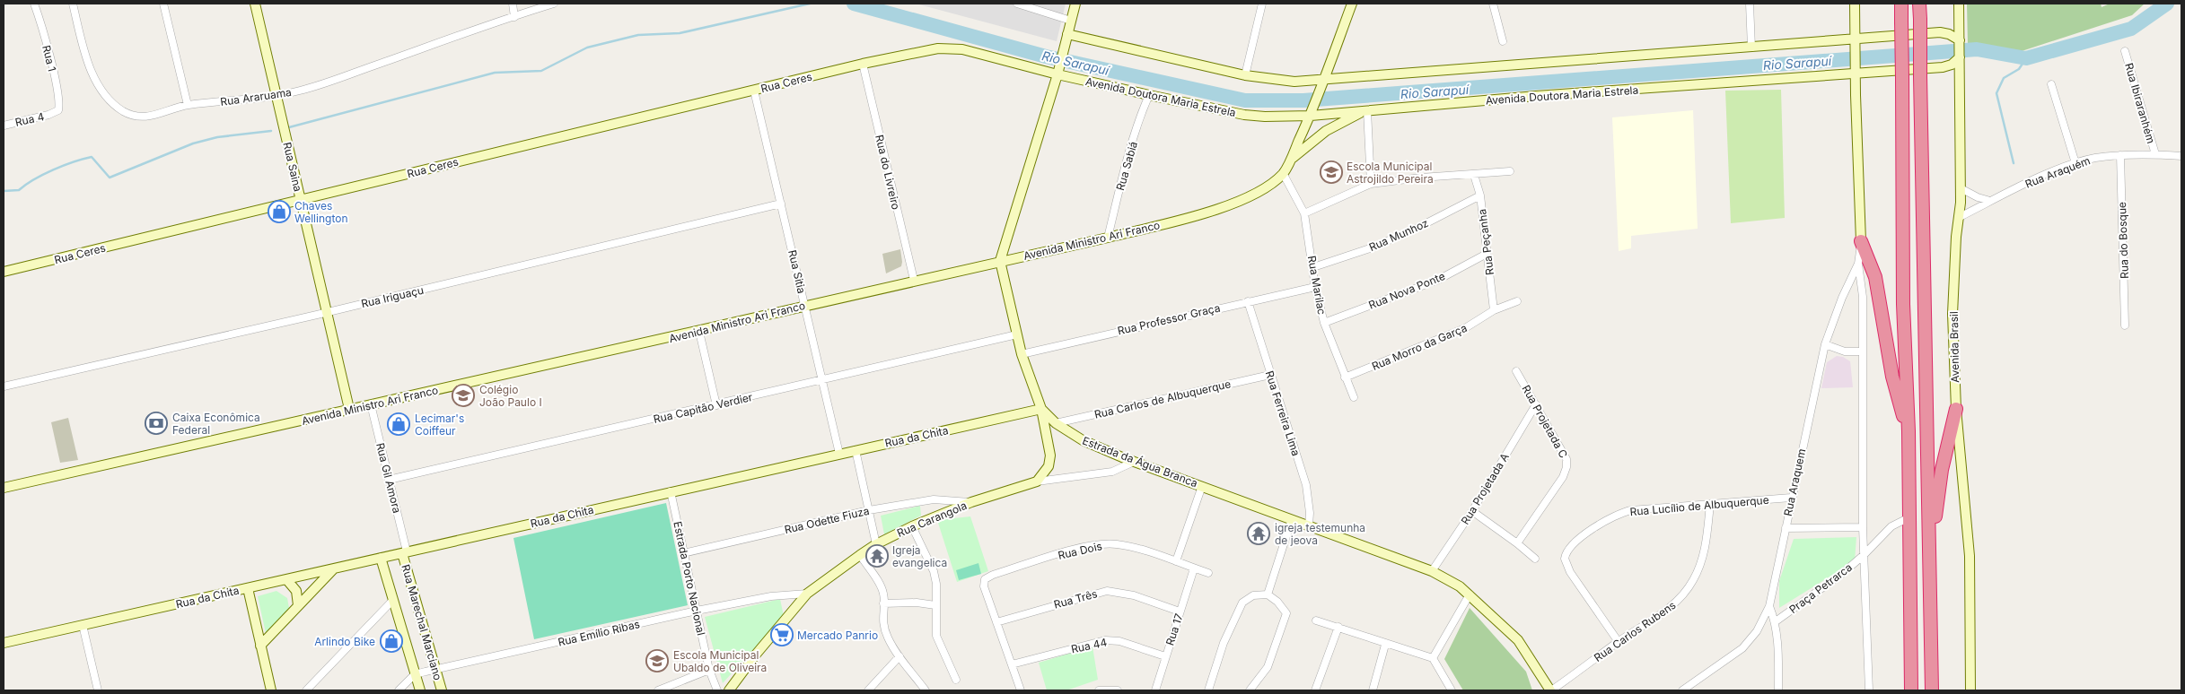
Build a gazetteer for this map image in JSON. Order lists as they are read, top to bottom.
{
  "streets": {
    "street": [
      "Rua 1",
      "Rua Ceres",
      "Avenida Doutora Maria Estrela",
      "Rua Araruama",
      "Rua Ibiraranhém",
      "Rua 4",
      "Rua Sabiá",
      "Rua Saina",
      "Rua do Livreiro",
      "Rua Araquém",
      "Rua Munhoz",
      "Avenida Ministro Ari Franco",
      "Rua do Bosque",
      "Rua Peçanha",
      "Rua Sitia",
      "Rua Marilac",
      "Rua Nova Ponte",
      "Rua Iriguaçu",
      "Rua Professor Graça",
      "Rua Morro da Garça",
      "Avenida Brasil",
      "Rua Carlos de Albuquerque",
      "Rua Capitão Verdier",
      "Rua Ferreira Lima",
      "Rua Projetada C",
      "Rua da Chita",
      "Estrada da Água Branca",
      "Rua Gil Amora",
      "Rua Araquem",
      "Rua Projetada A",
      "Rua Lucílio de Albuquerque",
      "Rua Carangola",
      "Rua Odette Fiuza",
      "Rua Dois",
      "Estrada Porto Nacional",
      "Praça Petrarca",
      "Rua Três",
      "Rua Marechal Marciano",
      "Rua 17",
      "Rua Carlos Rubens",
      "Rua Emílio Ribas",
      "Rua 44"
    ]
  },
  "crossings": [
    ["Rua 1", "Rua 4"],
    ["Rua Ceres", "Avenida Doutora Maria Estrela"],
    ["Rua Ceres", "Rua Saina"],
    ["Rua Ceres", "Rua do Livreiro"],
    ["Rua Ceres", "Rua Sitia"],
    ["Avenida Doutora Maria Estrela", "Rua Sabiá"],
    ["Avenida Doutora Maria Estrela", "Avenida Ministro Ari Franco"],
    ["Avenida Doutora Maria Estrela", "Avenida Brasil"],
    ["Rua Araruama", "Rua Saina"],
    ["Rua Ibiraranhém", "Rua Araquém"],
    ["Rua Sabiá", "Avenida Ministro Ari Franco"],
    ["Rua Saina", "Avenida Ministro Ari Franco"],
    ["Rua Saina", "Rua Iriguaçu"],
    ["Rua do Livreiro", "Avenida Ministro Ari Franco"],
    ["Rua Araquém", "Rua do Bosque"],
    ["Rua Araquém", "Avenida Brasil"],
    ["Rua Munhoz", "Rua Peçanha"],
    ["Rua Munhoz", "Rua Marilac"],
    ["Avenida Ministro Ari Franco", "Rua Sitia"],
    ["Avenida Ministro Ari Franco", "Rua Marilac"],
    ["Avenida Ministro Ari Franco", "Estrada da Água Branca"],
    ["Avenida Ministro Ari Franco", "Rua Gil Amora"],
    ["Rua Peçanha", "Rua Nova Ponte"],
    ["Rua Peçanha", "Rua Morro da Garça"],
    ["Rua Sitia", "Rua Iriguaçu"],
    ["Rua Sitia", "Rua Capitão Verdier"],
    ["Rua Sitia", "Rua da Chita"],
    ["Rua Marilac", "Rua Nova Ponte"],
    ["Rua Marilac", "Rua Professor Graça"],
    ["Rua Marilac", "Rua Morro da Garça"],
    ["Rua Professor Graça", "Rua Ferreira Lima"],
    ["Rua Professor Graça", "Estrada da Água Branca"],
    ["Rua Carlos de Albuquerque", "Rua Ferreira Lima"],
    ["Rua Carlos de Albuquerque", "Estrada da Água Branca"],
    ["Rua Capitão Verdier", "Estrada da Água Branca"],
    ["Rua Capitão Verdier", "Rua Gil Amora"],
    ["Rua Ferreira Lima", "Estrada da Água Branca"],
    ["Rua Projetada C", "Rua Projetada A"],
    ["Rua da Chita", "Estrada da Água Branca"],
    ["Rua da Chita", "Rua Gil Amora"],
    ["Rua da Chita", "Estrada Porto Nacional"],
    ["Rua da Chita", "Rua Marechal Marciano"],
    ["Estrada da Água Branca", "Rua Projetada A"],
    ["Estrada da Água Branca", "Rua Carlos Rubens"],
    ["Rua Gil Amora", "Rua Marechal Marciano"],
    ["Rua Araquem", "Rua Lucílio de Albuquerque"],
    ["Rua Lucílio de Albuquerque", "Rua Carlos Rubens"],
    ["Rua Carangola", "Rua Odette Fiuza"],
    ["Rua Carangola", "Rua Emílio Ribas"],
    ["Rua Odette Fiuza", "Estrada Porto Nacional"],
    ["Rua Dois", "Rua Três"],
    ["Rua Dois", "Rua 17"],
    ["Estrada Porto Nacional", "Rua Emílio Ribas"],
    ["Rua Três", "Rua 17"],
    ["Rua Marechal Marciano", "Rua Emílio Ribas"],
    ["Rua 17", "Rua 44"]
  ],
  "water": ["Rio Sarapuí"],
  "places": {
    "school or university": ["Escola Municipal Astrojildo Pereira", "Colégio João Paulo I", "Escola Municipal Ubaldo de Oliveira"],
    "shop": ["Chaves Wellington", "Lecimar's Coiffeur", "Arlindo Bike"],
    "bank": ["Caixa Econômica Federal"],
    "temple": ["igreja testemunha de jeova", "Igreja evangelica"],
    "supermarket": ["Mercado Panrio"]
  }
}
